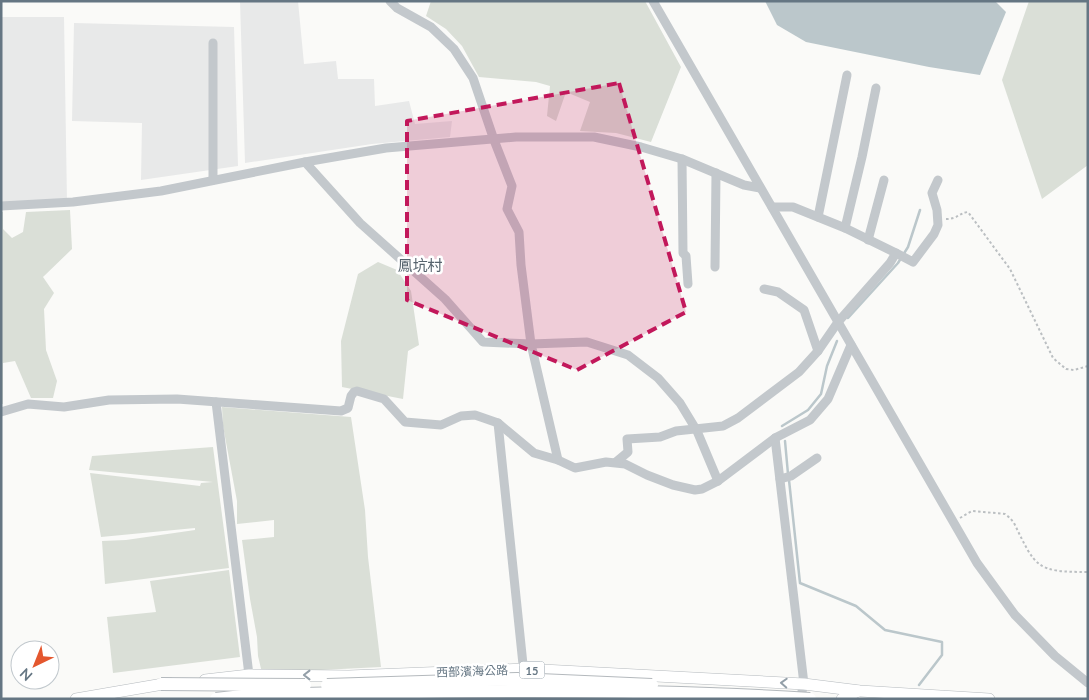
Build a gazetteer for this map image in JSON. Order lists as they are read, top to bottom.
{
  "streets": {
    "main road": ["15", "西部濱海公路"]
  },
  "one_way": ["西部濱海公路"],
  "districts": ["鳳坑村"],
  "north": "bottom left"
}
